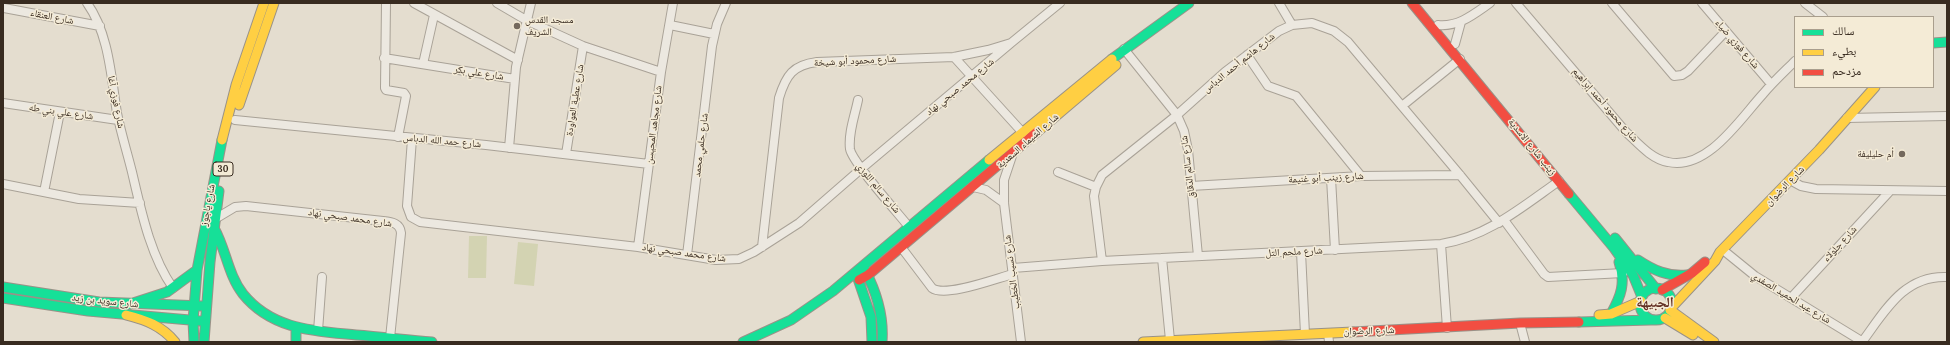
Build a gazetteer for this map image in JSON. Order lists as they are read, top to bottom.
{
  "streets": {
    "main road": [
      "شارع الشيماء السعدية",
      "زينب شارع الاسدية",
      "30",
      "شارع الرضوان",
      "شارع ياجوز",
      "شارع سويد بن زيد"
    ],
    "street": [
      "شارع العنقاء",
      "شارع فوزي ضياء",
      "شارع محمود أبو شيخة",
      "شارع هاشم أحمد الدباس",
      "شارع علي بكر",
      "شارع محمد صبحي نهاد",
      "شارع عطية العواودة",
      "شارع فوزي آغا",
      "شارع محمود أحمد إبراهيم",
      "شارع علي بني طه",
      "شارع مجاهد المحيسن",
      "شارع حمد الله الدباس",
      "شارع حلمي محمد",
      "شارع سالم الدقاق",
      "شارع زينب أبو غنيمة",
      "شارع سالم اللوزي",
      "شارع جلولاء",
      "شارع ملحم التل",
      "شارع نسيب الخطيب",
      "شارع عبد الحميد الصفدي"
    ]
  },
  "crossings": [
    ["شارع العنقاء", "شارع فوزي آغا"],
    ["شارع فوزي ضياء", "شارع محمود أحمد إبراهيم"],
    ["شارع محمود أبو شيخة", "شارع محمد صبحي نهاد"],
    ["شارع هاشم أحمد الدباس", "شارع سالم الدقاق"],
    ["شارع هاشم أحمد الدباس", "شارع زينب أبو غنيمة"],
    ["شارع هاشم أحمد الدباس", "شارع ملحم التل"],
    ["شارع محمد صبحي نهاد", "شارع مجاهد المحيسن"],
    ["شارع محمد صبحي نهاد", "شارع حمد الله الدباس"],
    ["شارع محمد صبحي نهاد", "شارع حلمي محمد"],
    ["شارع محمد صبحي نهاد", "شارع سالم اللوزي"],
    ["شارع محمد صبحي نهاد", "شارع ياجوز"],
    ["شارع عطية العواودة", "شارع حمد الله الدباس"],
    ["شارع فوزي آغا", "شارع علي بني طه"],
    ["شارع مجاهد المحيسن", "شارع حمد الله الدباس"],
    ["شارع حمد الله الدباس", "شارع ياجوز"],
    ["شارع الشيماء السعدية", "شارع سالم الدقاق"],
    ["شارع الشيماء السعدية", "شارع سالم اللوزي"],
    ["شارع الشيماء السعدية", "شارع ملحم التل"],
    ["شارع الشيماء السعدية", "شارع نسيب الخطيب"],
    ["زينب شارع الاسدية", "شارع الرضوان"],
    ["زينب شارع الاسدية", "شارع ملحم التل"],
    ["شارع سالم الدقاق", "شارع زينب أبو غنيمة"],
    ["شارع سالم الدقاق", "شارع ملحم التل"],
    ["شارع الرضوان", "شارع عبد الحميد الصفدي"],
    ["شارع ياجوز", "شارع سويد بن زيد"],
    ["شارع جلولاء", "شارع عبد الحميد الصفدي"],
    ["شارع ملحم التل", "شارع نسيب الخطيب"]
  ],
  "districts": ["الجبيهة"],
  "places": ["مسجد القدس الشريف", "أم حليليفة"],
  "legend": ["سالك", "بطيء", "مزدحم"]
}
